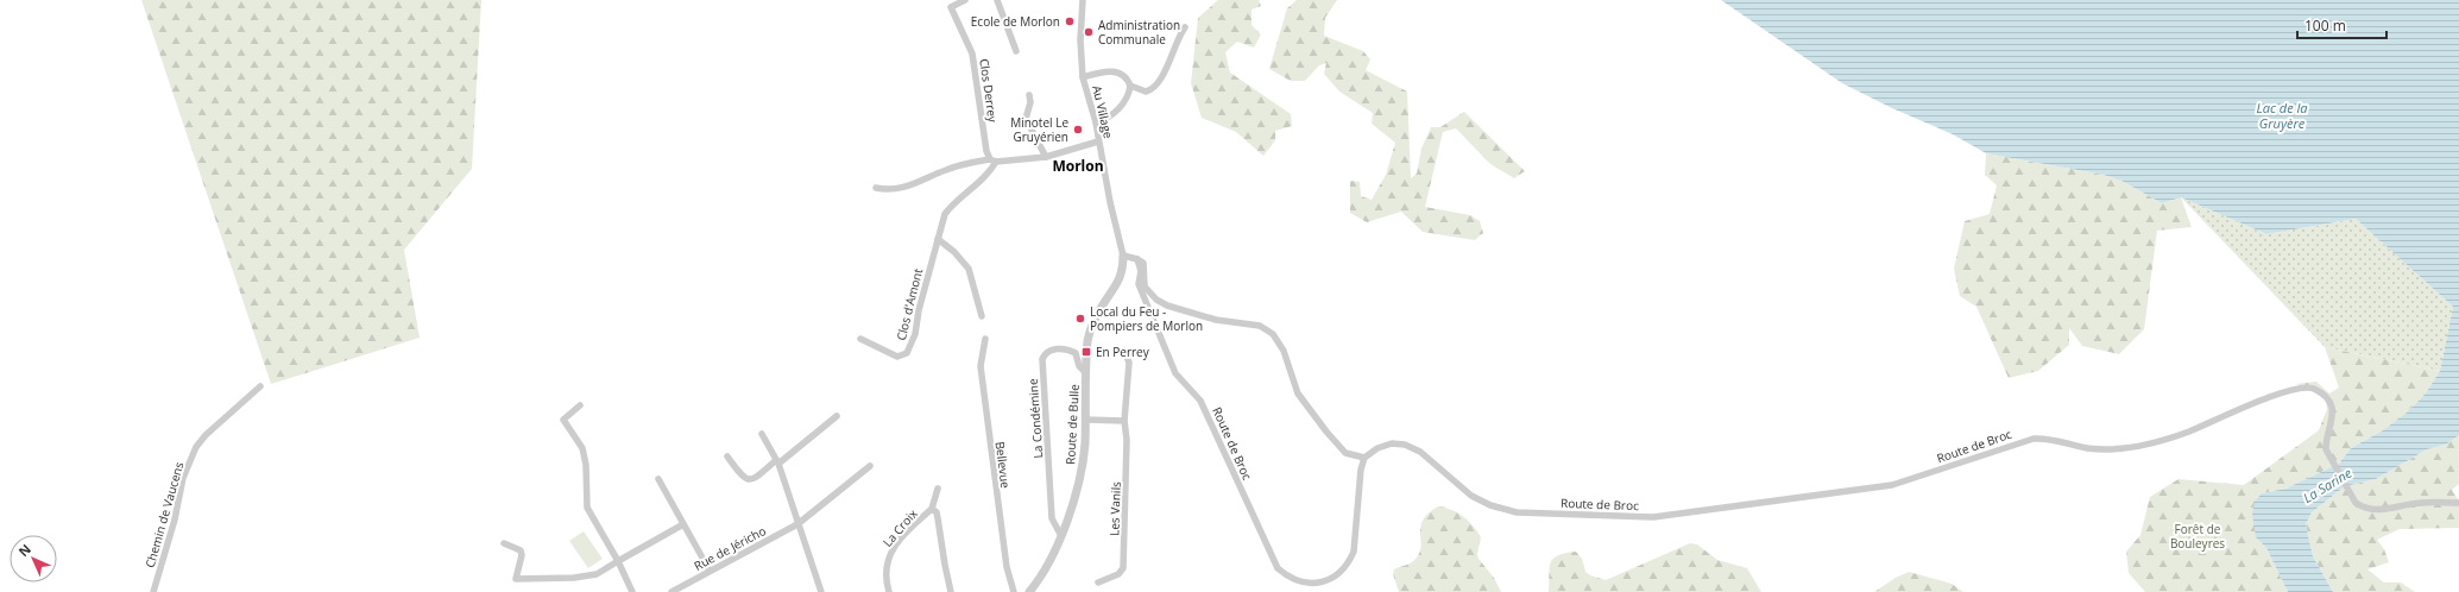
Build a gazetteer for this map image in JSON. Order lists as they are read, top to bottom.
{
  "streets": {
    "street": [
      "Clos Derrey",
      "Au Village",
      "Clos d'Amont",
      "La Condémine",
      "Route de Bulle",
      "Route de Broc",
      "Bellevue",
      "Les Vanils",
      "Chemin de Vaucens",
      "La Croix",
      "Rue de Jéricho"
    ]
  },
  "crossings": [
    ["Clos Derrey", "Clos d'Amont"],
    ["Au Village", "Route de Bulle"],
    ["La Condémine", "Route de Bulle"]
  ],
  "districts": ["Morlon"],
  "water": ["Lac de la Gruyère", "La Sarine"],
  "parks": ["Forêt de Bouleyres"],
  "places": {
    "other": [
      "Ecole de Morlon",
      "Administration Communale",
      "Minotel Le Gruyérien",
      "Local du Feu - Pompiers de Morlon"
    ],
    "transit": ["En Perrey"]
  },
  "scale_bar": "100 m",
  "north": "top left"
}
